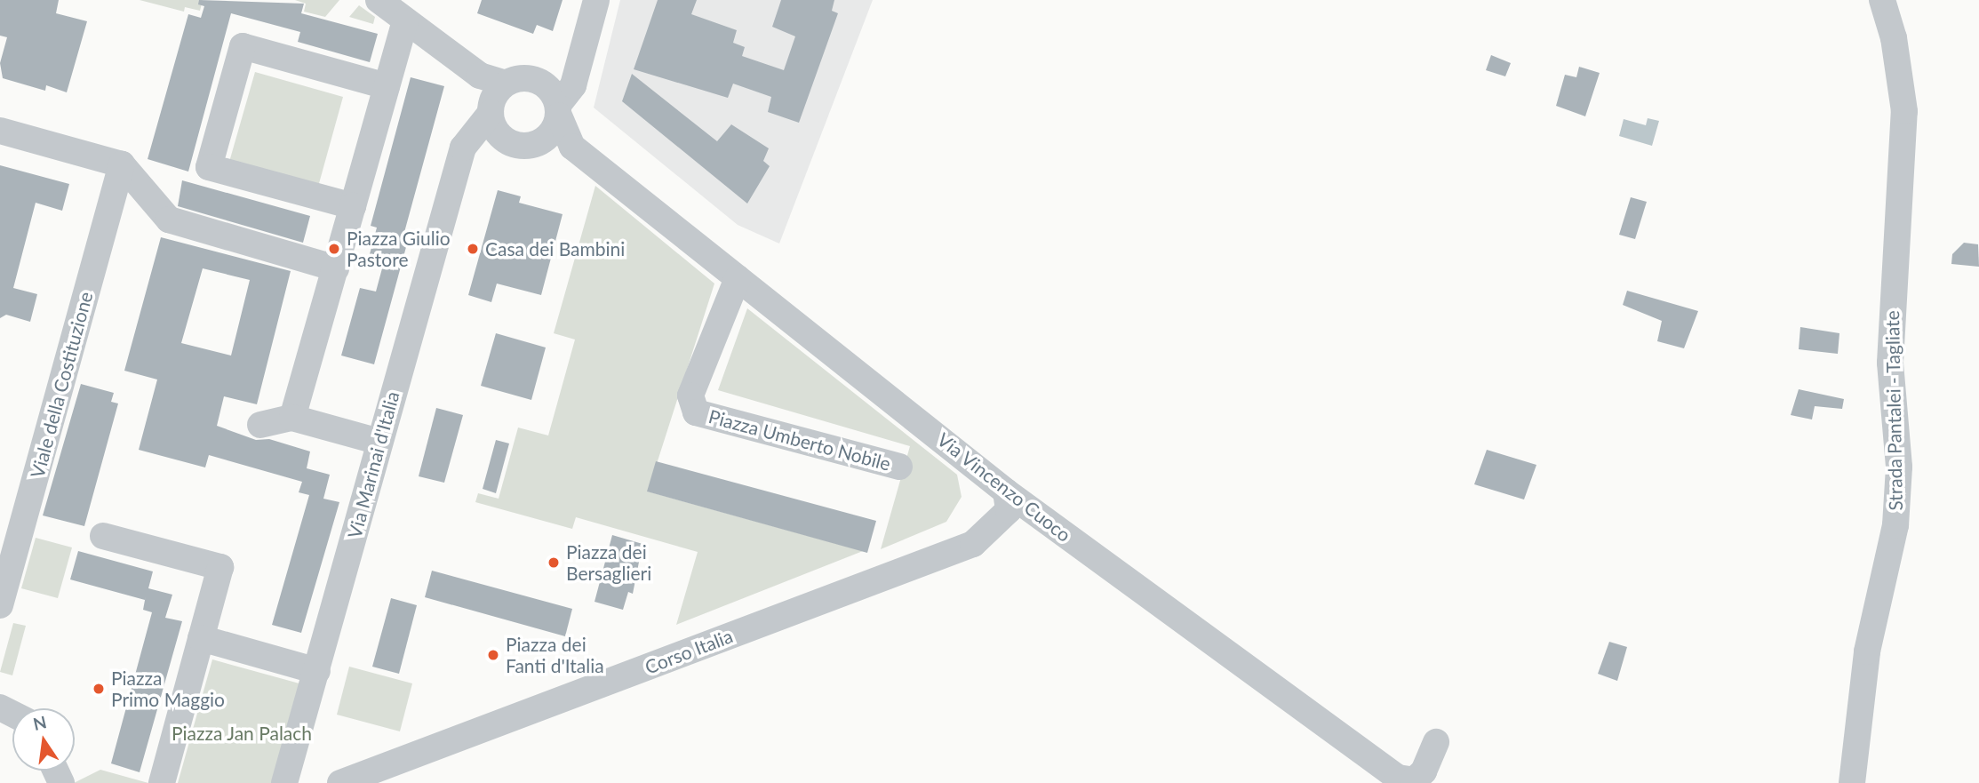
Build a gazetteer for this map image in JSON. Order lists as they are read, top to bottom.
{
  "streets": {
    "street": [
      "Viale della Costituzione",
      "Strada Pantalei - Tagliate",
      "Piazza Umberto Nobile",
      "Via Marinai d'Italia",
      "Via Vincenzo Cuoco",
      "Corso Italia"
    ]
  },
  "crossings": [
    ["Piazza Umberto Nobile", "Via Vincenzo Cuoco"],
    ["Via Marinai d'Italia", "Via Vincenzo Cuoco"],
    ["Via Vincenzo Cuoco", "Corso Italia"]
  ],
  "parks": ["Piazza Jan Palach"],
  "places": [
    "Piazza Giulio Pastore",
    "Casa dei Bambini",
    "Piazza dei Bersaglieri",
    "Piazza dei Fanti d'Italia",
    "Piazza Primo Maggio"
  ],
  "north": "top"
}
